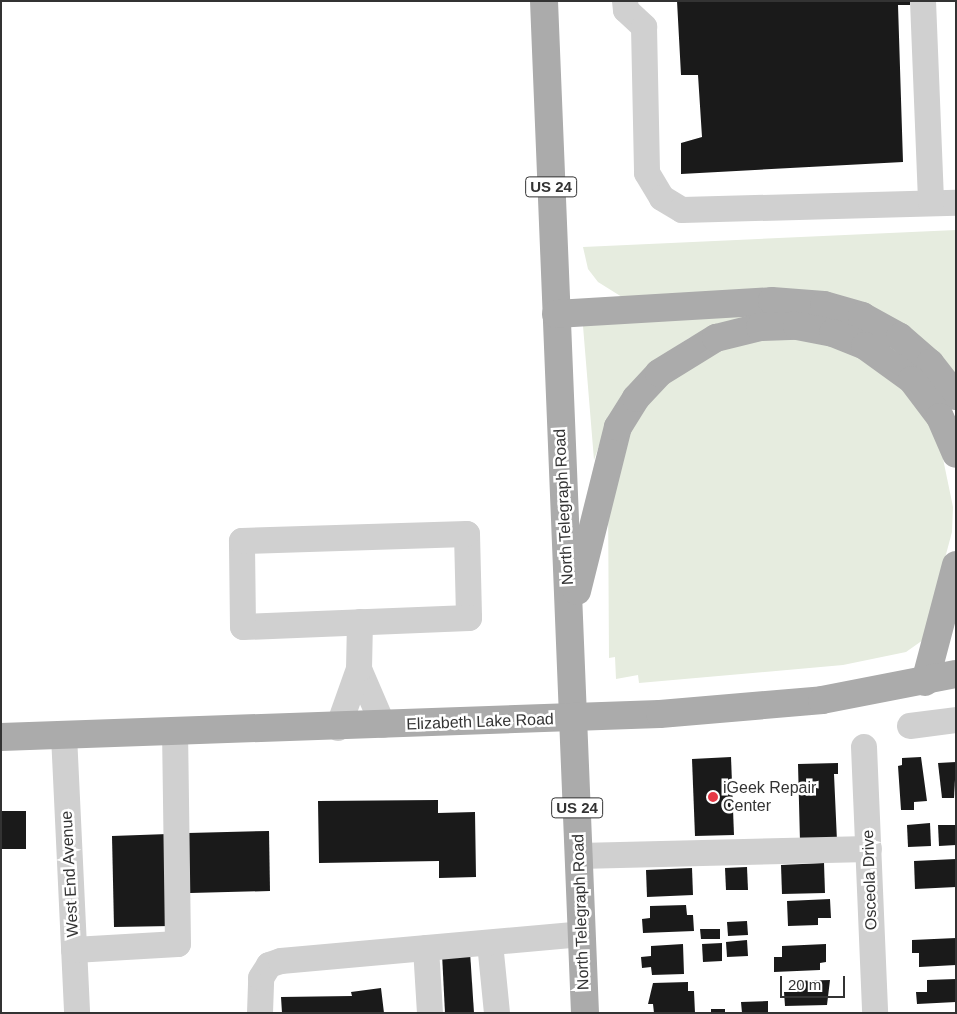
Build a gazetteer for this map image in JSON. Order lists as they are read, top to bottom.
{
  "streets": {
    "main road": ["US 24", "North Telegraph Road", "Elizabeth Lake Road"],
    "street": ["West End Avenue", "Osceola Drive"]
  },
  "crossings": [
    ["North Telegraph Road", "Elizabeth Lake Road"],
    ["Elizabeth Lake Road", "West End Avenue"]
  ],
  "places": ["iGeek Repair Center"],
  "scale_bar": "20 m"
}
